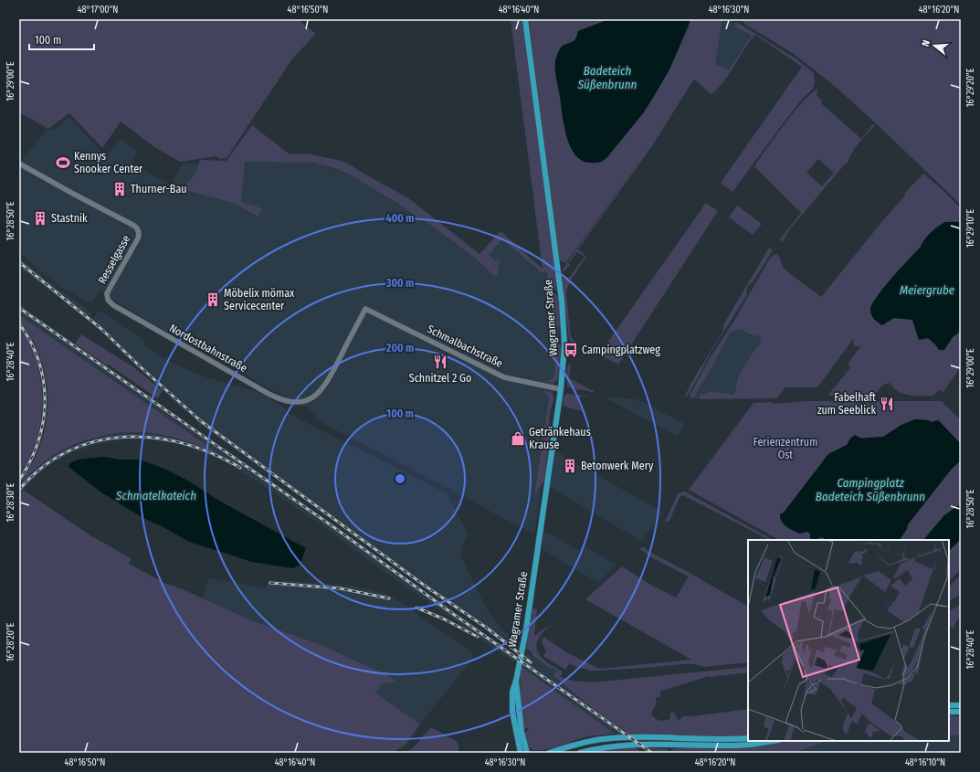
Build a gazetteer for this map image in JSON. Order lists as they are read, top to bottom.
{
  "streets": {
    "main road": ["Wagramer Straße"],
    "street": ["Resselgasse", "Schmalbachstraße", "Nordostbahnstraße"]
  },
  "crossings": [
    ["Resselgasse", "Nordostbahnstraße"],
    ["Wagramer Straße", "Schmalbachstraße"],
    ["Schmalbachstraße", "Nordostbahnstraße"]
  ],
  "water": [
    "Badeteich Süßenbrunn",
    "Meiergrube",
    "Campingplatz Badeteich Süßenbrunn",
    "Schmatelkateich"
  ],
  "parks": ["Ferienzentrum Ost"],
  "places": {
    "sports": ["Kennys Snooker Center"],
    "building": [
      "Thurner-Bau",
      "Stastnik",
      "Möbelix mömax Servicecenter",
      "Betonwerk Mery"
    ],
    "bus stop": ["Campingplatzweg"],
    "restaurant": ["Schnitzel 2 Go", "Fabelhaft zum Seeblick"],
    "shop": ["Getränkehaus Krause"]
  },
  "scale_bar": "100 m",
  "north": "left",
  "coordinates": [
    "48°17'00\"N",
    "48°16'50\"N",
    "48°16'40\"N",
    "48°16'30\"N",
    "48°16'20\"N",
    "16°29'00\"E",
    "16°29'20\"E",
    "16°28'50\"E",
    "16°29'10\"E",
    "16°28'40\"E",
    "16°28'30\"E",
    "16°28'20\"E",
    "48°16'10\"N"
  ],
  "rings": [
    "400 m",
    "300 m",
    "200 m",
    "100 m"
  ]
}
